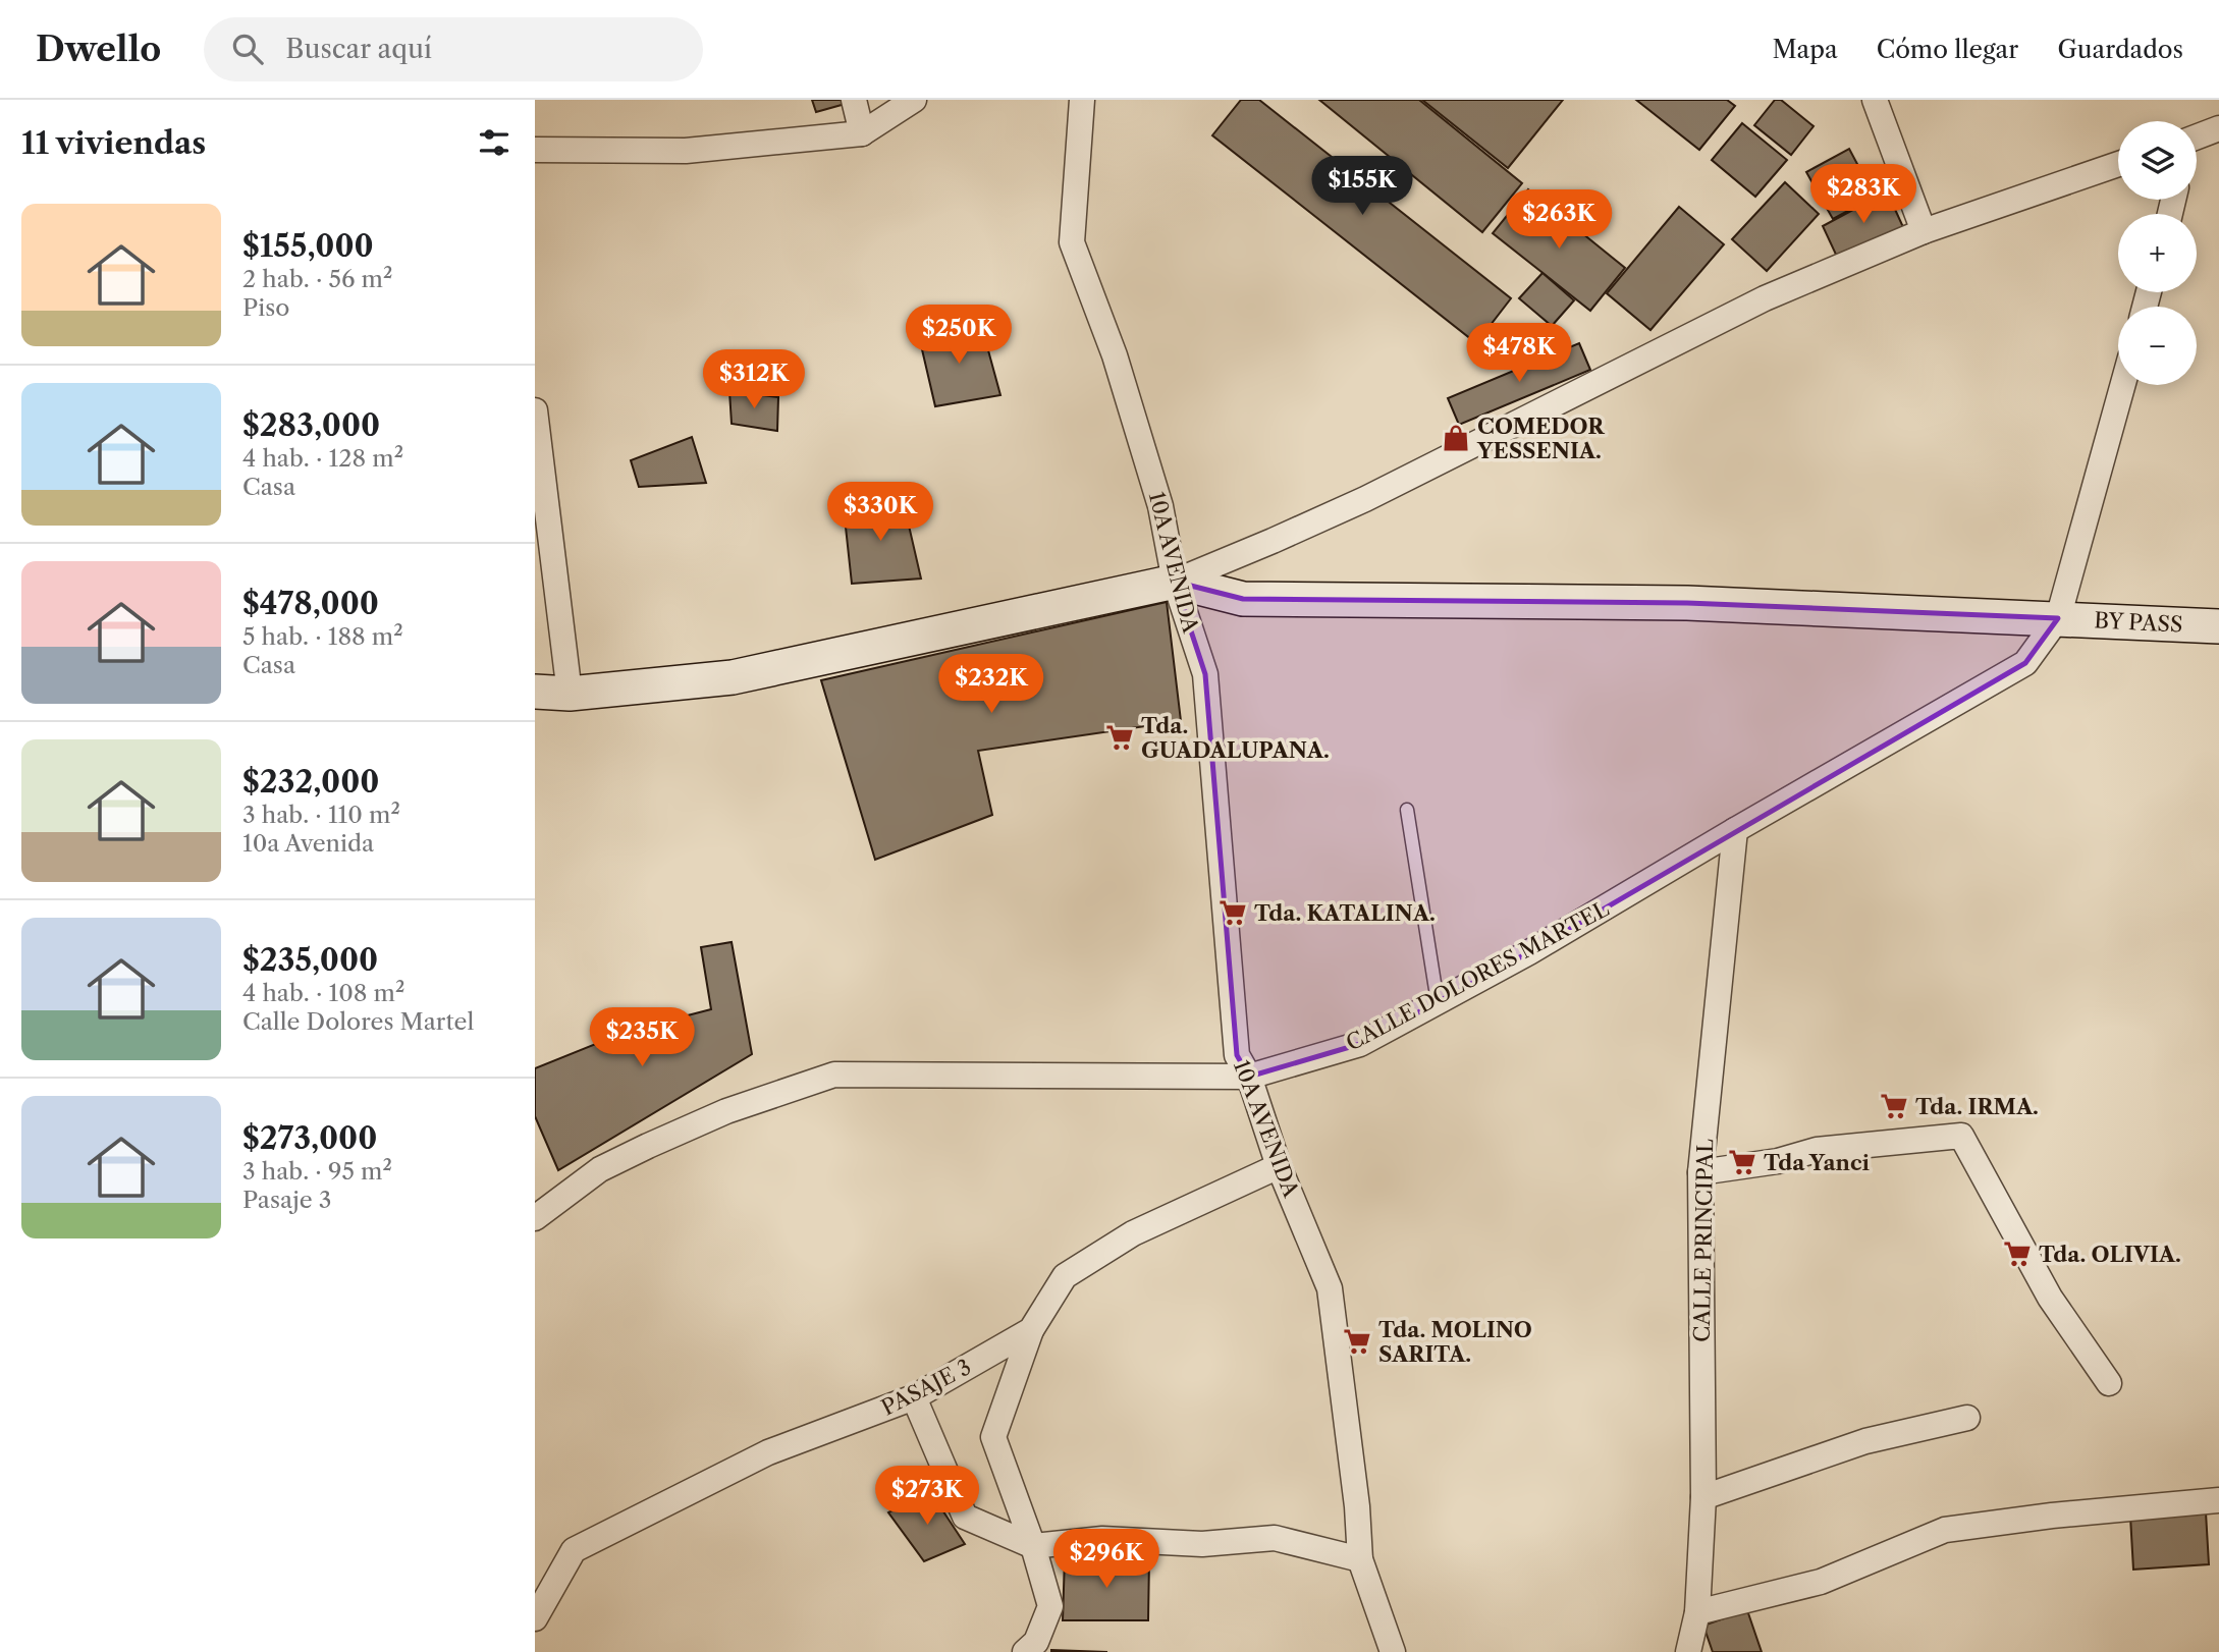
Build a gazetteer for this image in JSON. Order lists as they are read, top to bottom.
{
  "streets": {
    "main road": ["BY PASS"],
    "street": [
      "10A AVENIDA",
      "CALLE DOLORES MARTEL",
      "CALLE PRINCIPAL",
      "PASAJE 3"
    ]
  },
  "crossings": [
    ["10A AVENIDA", "BY PASS"],
    ["10A AVENIDA", "CALLE DOLORES MARTEL"],
    ["10A AVENIDA", "PASAJE 3"],
    ["BY PASS", "CALLE DOLORES MARTEL"],
    ["CALLE DOLORES MARTEL", "CALLE PRINCIPAL"]
  ],
  "places": {
    "shop": ["COMEDOR YESSENIA."],
    "supermarket": [
      "Tda. GUADALUPANA.",
      "Tda. KATALINA.",
      "Tda. IRMA.",
      "Tda Yanci",
      "Tda. OLIVIA.",
      "Tda. MOLINO SARITA."
    ]
  },
  "page": {
    "header": "Dwello",
    "search": "Buscar aquí",
    "nav": ["Mapa", "Cómo llegar", "Guardados"],
    "heading": "11 viviendas",
    "map_buttons": ["+", "−"],
    "price": [
      "$155K",
      "$283K",
      "$263K",
      "$250K",
      "$478K",
      "$312K",
      "$330K",
      "$232K",
      "$235K",
      "$273K",
      "$296K"
    ],
    "list": [
      {
        "name": "$155,000",
        "note": "2 hab. · 56 m² · Piso"
      },
      {
        "name": "$283,000",
        "note": "4 hab. · 128 m² · Casa"
      },
      {
        "name": "$478,000",
        "note": "5 hab. · 188 m² · Casa"
      },
      {
        "name": "$232,000",
        "note": "3 hab. · 110 m² · 10a Avenida"
      },
      {
        "name": "$235,000",
        "note": "4 hab. · 108 m² · Calle Dolores Martel"
      },
      {
        "name": "$273,000",
        "note": "3 hab. · 95 m² · Pasaje 3"
      }
    ]
  }
}
